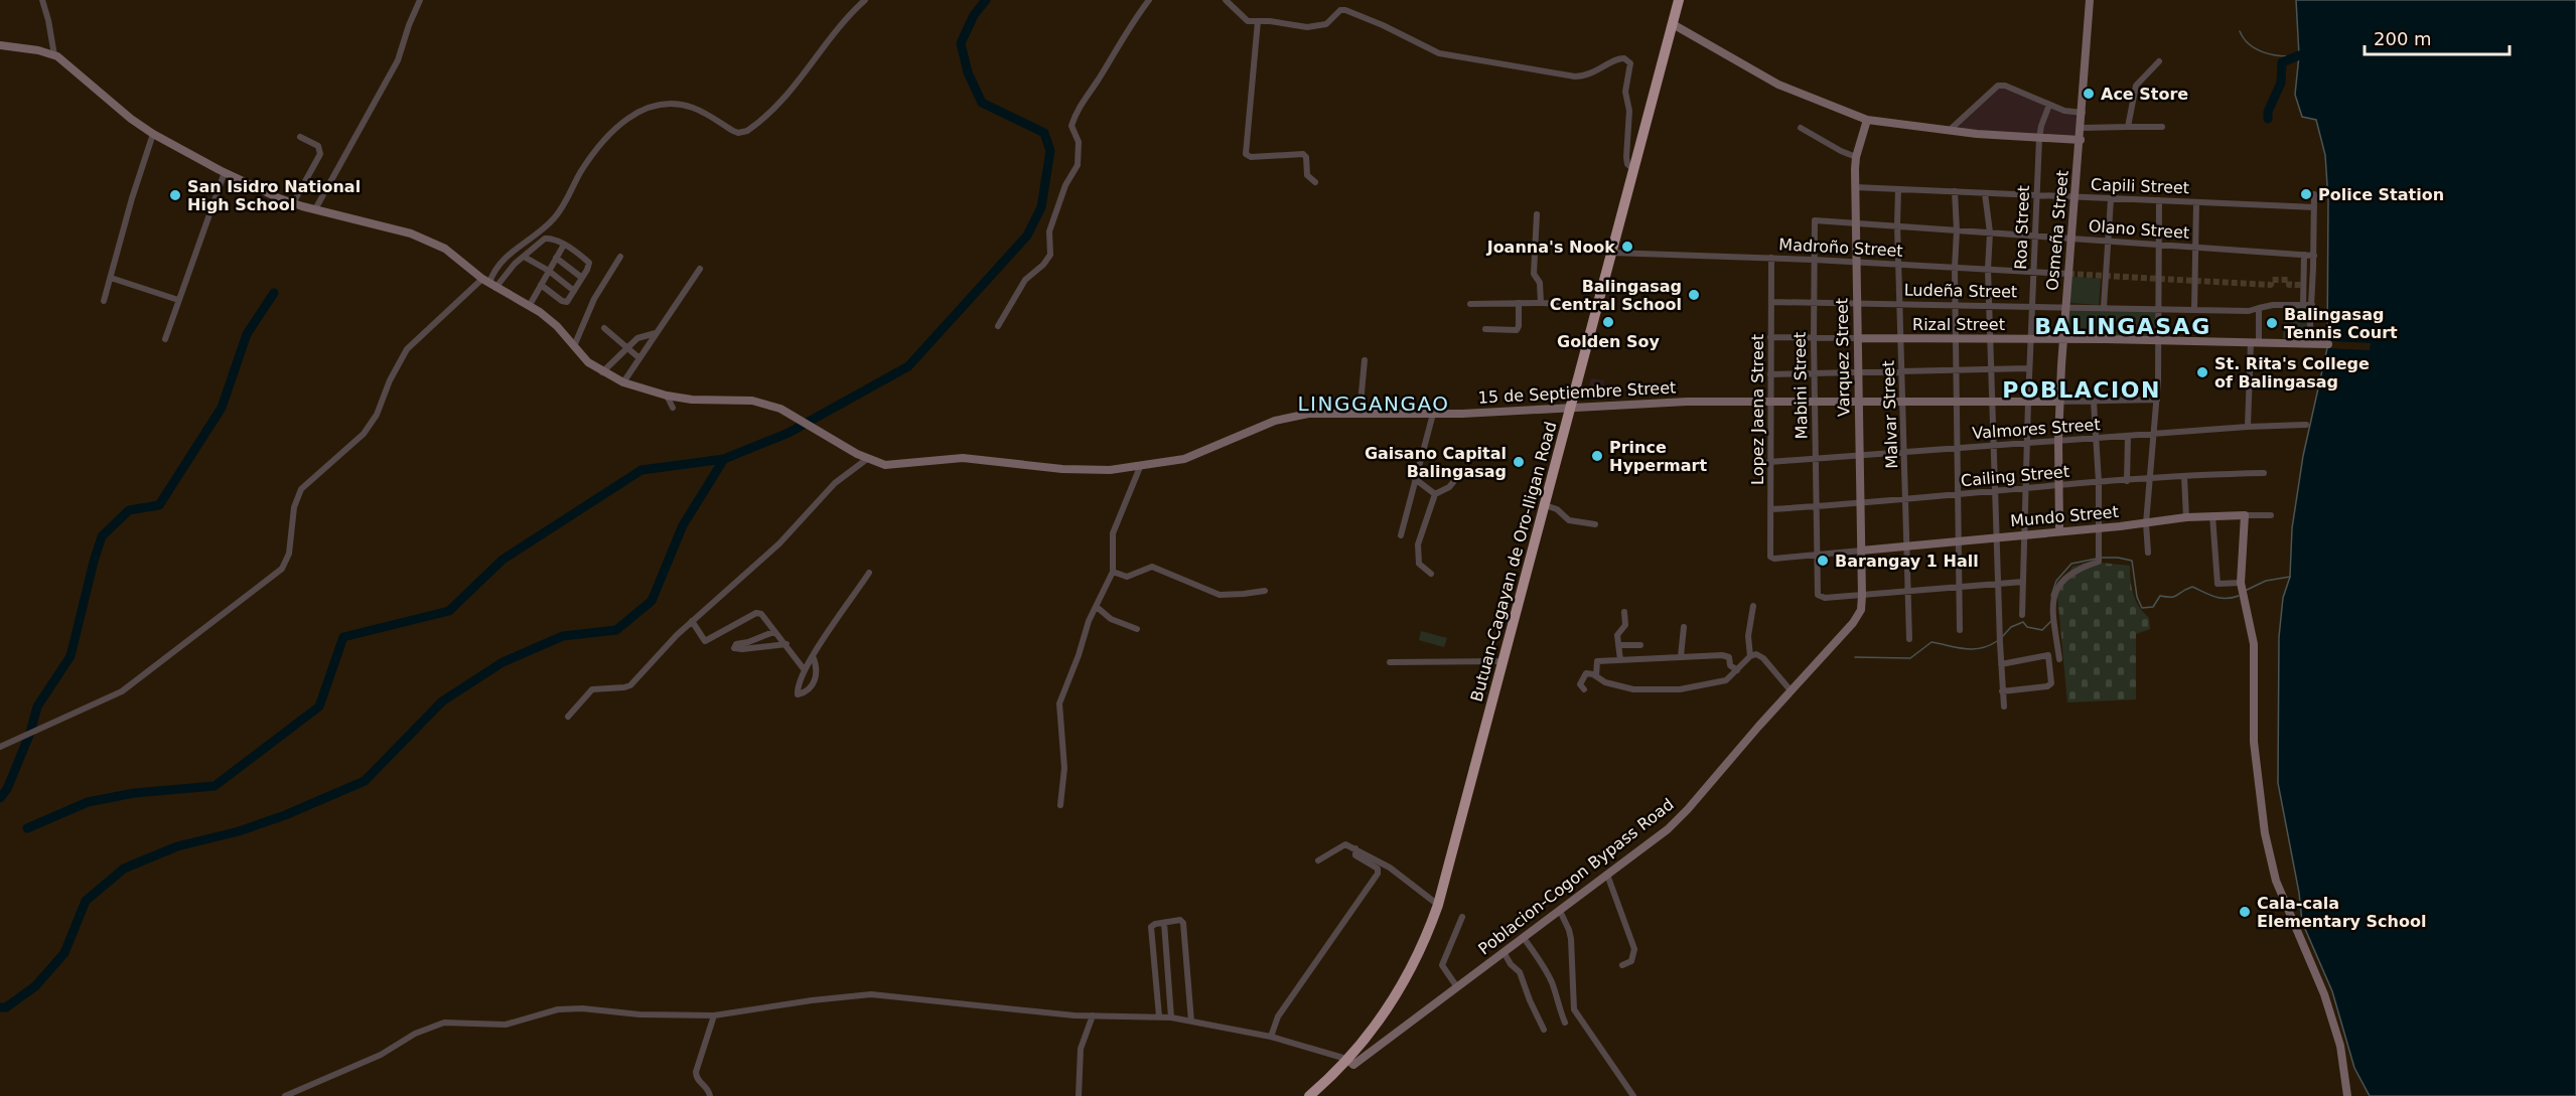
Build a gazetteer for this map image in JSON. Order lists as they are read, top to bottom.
{
  "streets": {
    "highway": ["Butuan-Cagayan de Oro-Iligan Road"],
    "street": [
      "Capili Street",
      "Roa Street",
      "Olano Street",
      "Osmeña Street",
      "Madroño Street",
      "Ludeña Street",
      "Rizal Street",
      "Varquez Street",
      "Mabini Street",
      "15 de Septiembre Street",
      "Lopez Jaena Street",
      "Malvar Street",
      "Valmores Street",
      "Cailing Street",
      "Mundo Street",
      "Poblacion-Cogon Bypass Road"
    ]
  },
  "crossings": [
    ["Capili Street", "Roa Street"],
    ["Capili Street", "Osmeña Street"],
    ["Capili Street", "Varquez Street"],
    ["Capili Street", "Malvar Street"],
    ["Roa Street", "Olano Street"],
    ["Roa Street", "Madroño Street"],
    ["Roa Street", "Ludeña Street"],
    ["Roa Street", "Rizal Street"],
    ["Roa Street", "15 de Septiembre Street"],
    ["Roa Street", "Valmores Street"],
    ["Roa Street", "Cailing Street"],
    ["Roa Street", "Mundo Street"],
    ["Olano Street", "Osmeña Street"],
    ["Olano Street", "Varquez Street"],
    ["Olano Street", "Mabini Street"],
    ["Olano Street", "Malvar Street"],
    ["Osmeña Street", "Madroño Street"],
    ["Osmeña Street", "Ludeña Street"],
    ["Osmeña Street", "Rizal Street"],
    ["Osmeña Street", "15 de Septiembre Street"],
    ["Osmeña Street", "Valmores Street"],
    ["Osmeña Street", "Cailing Street"],
    ["Osmeña Street", "Mundo Street"],
    ["Madroño Street", "Varquez Street"],
    ["Madroño Street", "Mabini Street"],
    ["Madroño Street", "Lopez Jaena Street"],
    ["Madroño Street", "Malvar Street"],
    ["Madroño Street", "Butuan-Cagayan de Oro-Iligan Road"],
    ["Ludeña Street", "Varquez Street"],
    ["Ludeña Street", "Mabini Street"],
    ["Ludeña Street", "Lopez Jaena Street"],
    ["Ludeña Street", "Malvar Street"],
    ["Rizal Street", "Varquez Street"],
    ["Rizal Street", "Mabini Street"],
    ["Rizal Street", "Lopez Jaena Street"],
    ["Rizal Street", "Malvar Street"],
    ["Varquez Street", "Mabini Street"],
    ["Varquez Street", "15 de Septiembre Street"],
    ["Varquez Street", "Valmores Street"],
    ["Varquez Street", "Cailing Street"],
    ["Varquez Street", "Mundo Street"],
    ["Varquez Street", "Poblacion-Cogon Bypass Road"],
    ["Mabini Street", "15 de Septiembre Street"],
    ["Mabini Street", "Lopez Jaena Street"],
    ["Mabini Street", "Valmores Street"],
    ["Mabini Street", "Cailing Street"],
    ["Mabini Street", "Poblacion-Cogon Bypass Road"],
    ["15 de Septiembre Street", "Lopez Jaena Street"],
    ["15 de Septiembre Street", "Malvar Street"],
    ["15 de Septiembre Street", "Butuan-Cagayan de Oro-Iligan Road"],
    ["Lopez Jaena Street", "Valmores Street"],
    ["Lopez Jaena Street", "Cailing Street"],
    ["Malvar Street", "Valmores Street"],
    ["Malvar Street", "Cailing Street"],
    ["Malvar Street", "Mundo Street"],
    ["Butuan-Cagayan de Oro-Iligan Road", "Poblacion-Cogon Bypass Road"]
  ],
  "districts": ["BALINGASAG", "POBLACION", "LINGGANGAO"],
  "places": [
    "Ace Store",
    "Police Station",
    "San Isidro National High School",
    "Joanna's Nook",
    "Balingasag Central School",
    "Golden Soy",
    "Balingasag Tennis Court",
    "St. Rita's College of Balingasag",
    "Prince Hypermart",
    "Gaisano Capital Balingasag",
    "Barangay 1 Hall",
    "Cala-cala Elementary School"
  ],
  "scale_bar": "200 m"
}
